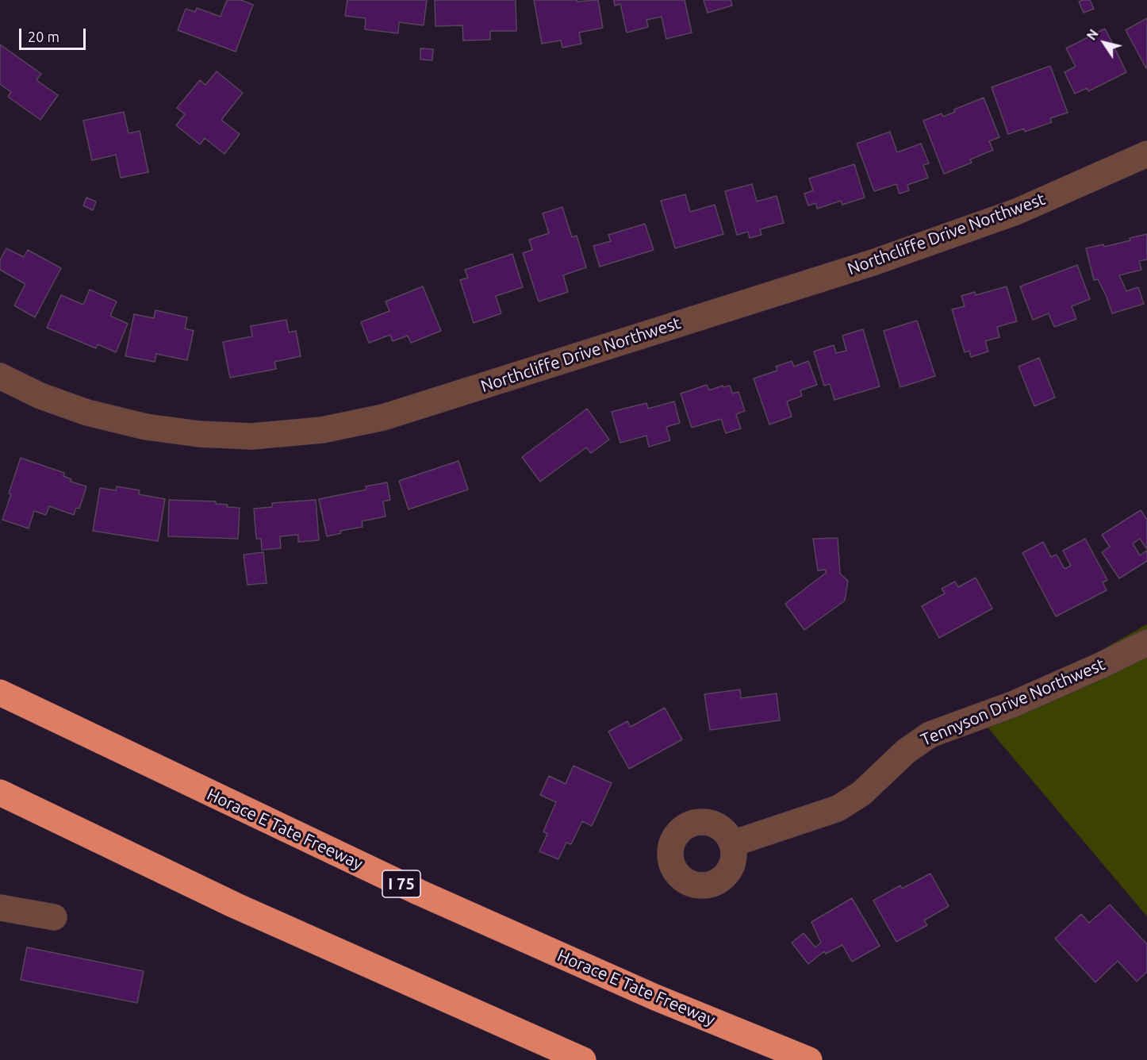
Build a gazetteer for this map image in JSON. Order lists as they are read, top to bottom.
{
  "streets": {
    "highway": ["Horace E Tate Freeway", "I 75"],
    "street": ["Northcliffe Drive Northwest", "Tennyson Drive Northwest"]
  },
  "scale_bar": "20 m",
  "north": "top left"
}
